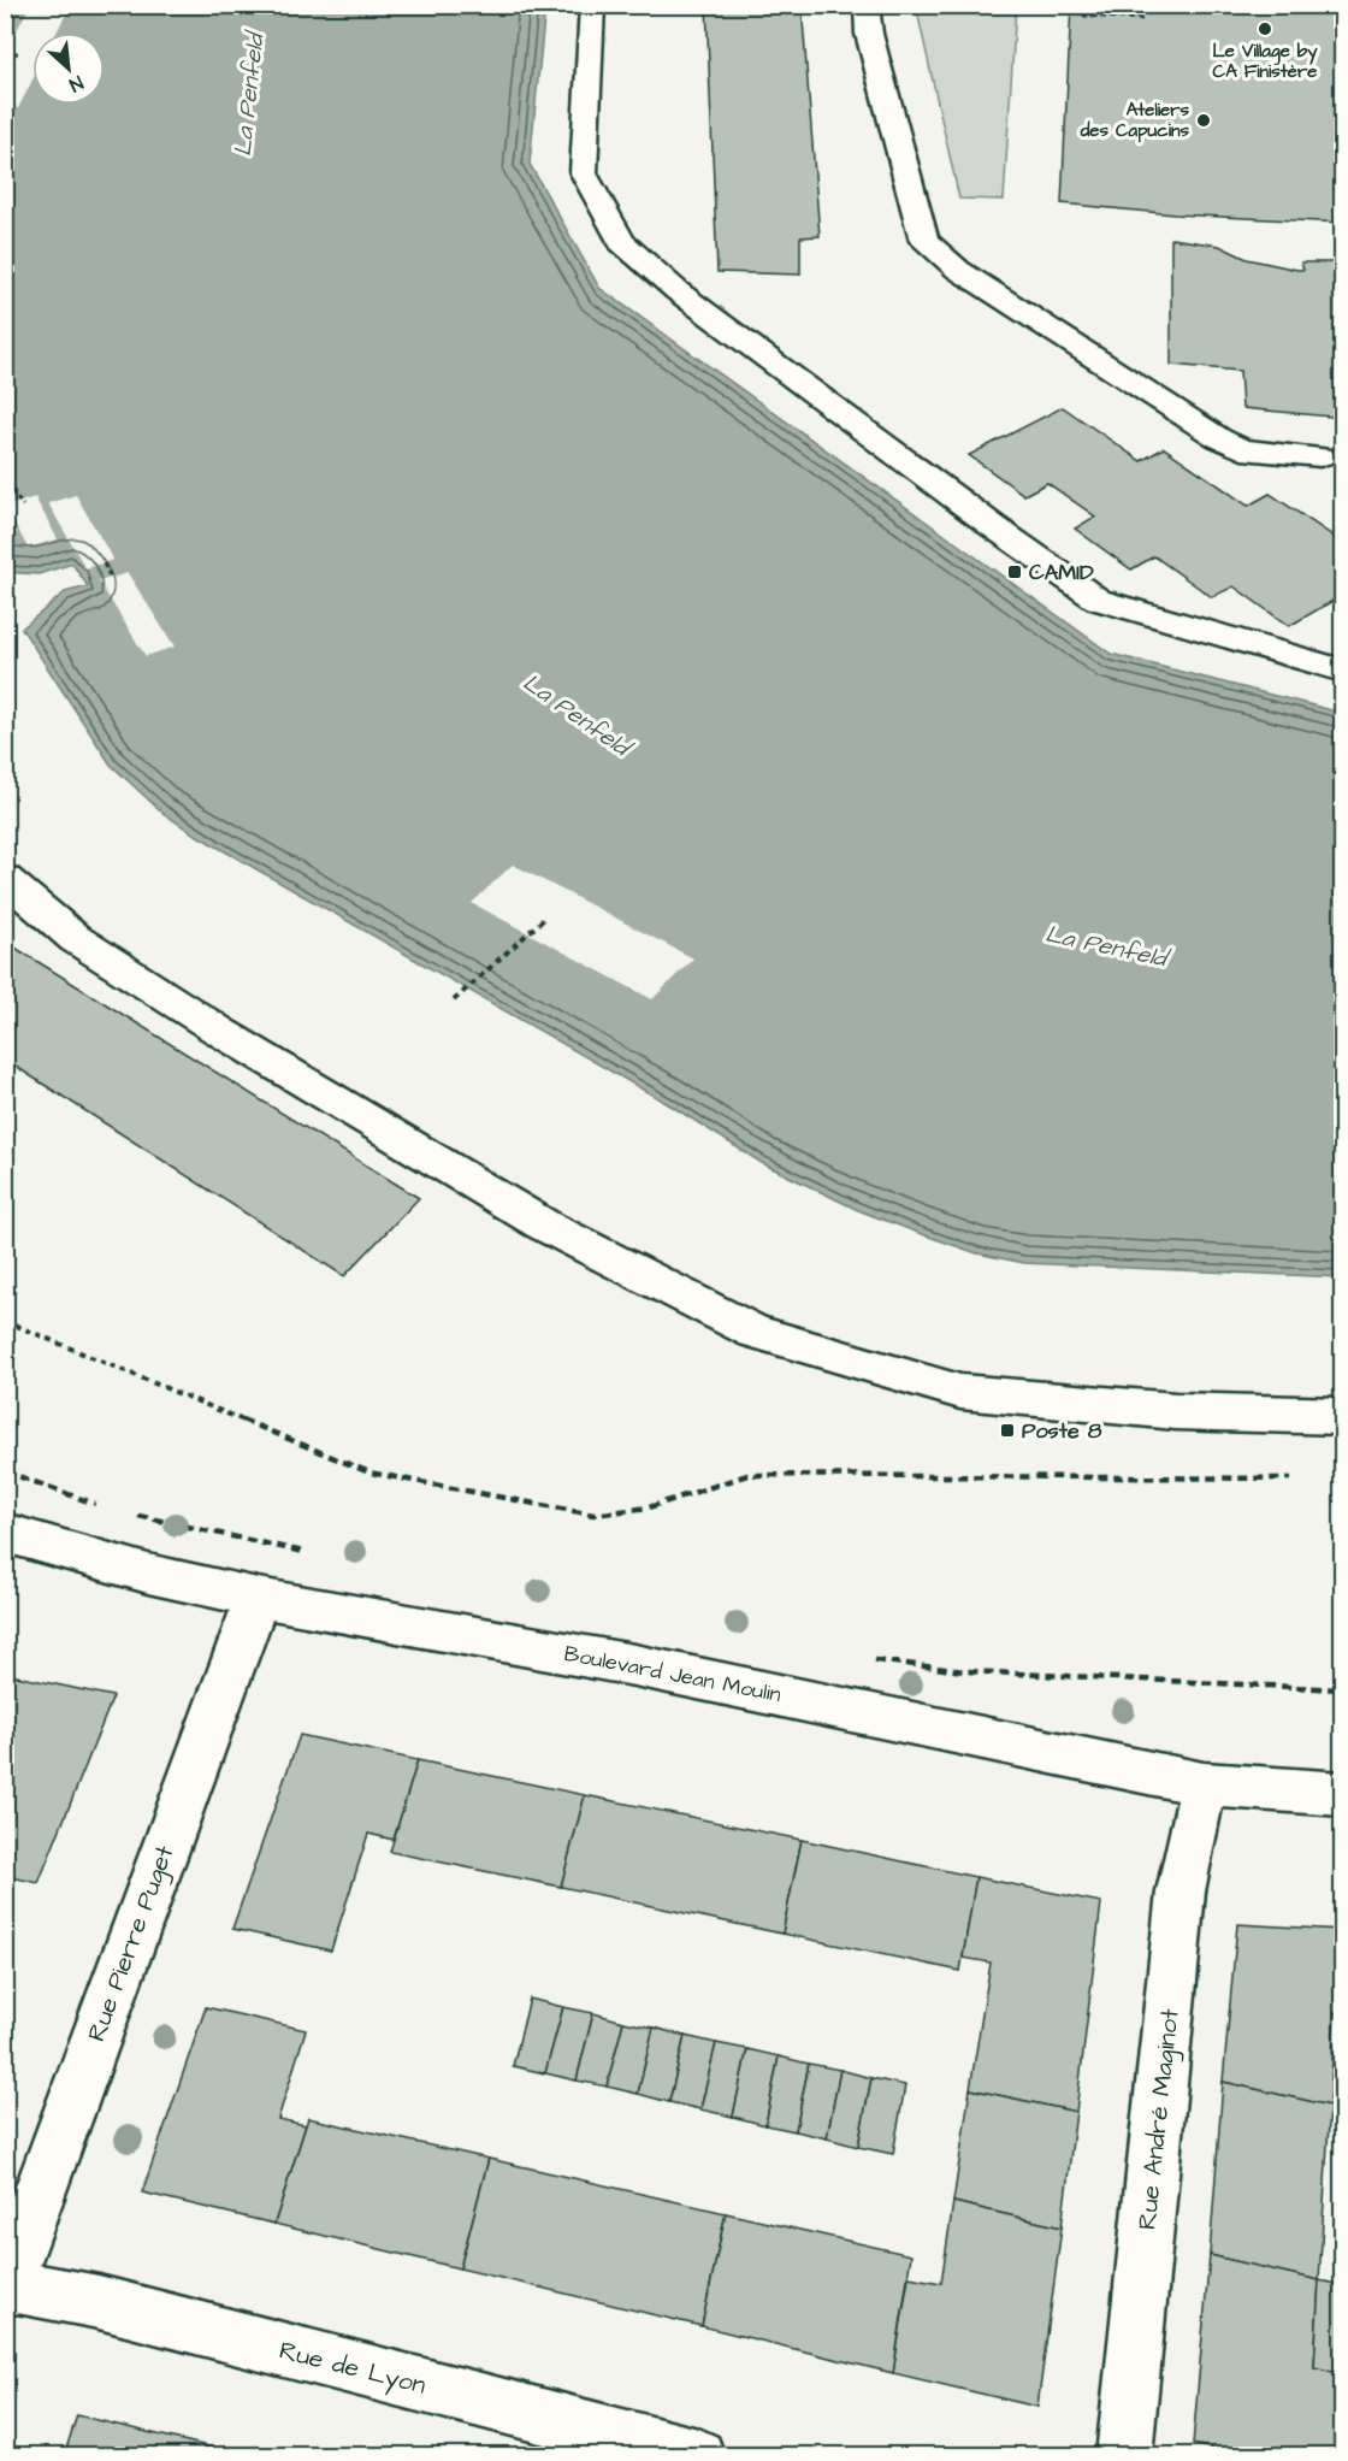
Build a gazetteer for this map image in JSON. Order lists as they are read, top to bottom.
{
  "streets": {
    "street": [
      "Boulevard Jean Moulin",
      "Rue Pierre Puget",
      "Rue André Maginot",
      "Rue de Lyon"
    ]
  },
  "crossings": [
    ["Boulevard Jean Moulin", "Rue Pierre Puget"],
    ["Boulevard Jean Moulin", "Rue André Maginot"],
    ["Rue Pierre Puget", "Rue de Lyon"]
  ],
  "water": ["La Penfeld"],
  "places": {
    "other": ["Le Village by CA Finistère", "Ateliers des Capucins"],
    "transit": ["CAMID", "Poste 8"]
  },
  "north": "bottom right"
}
